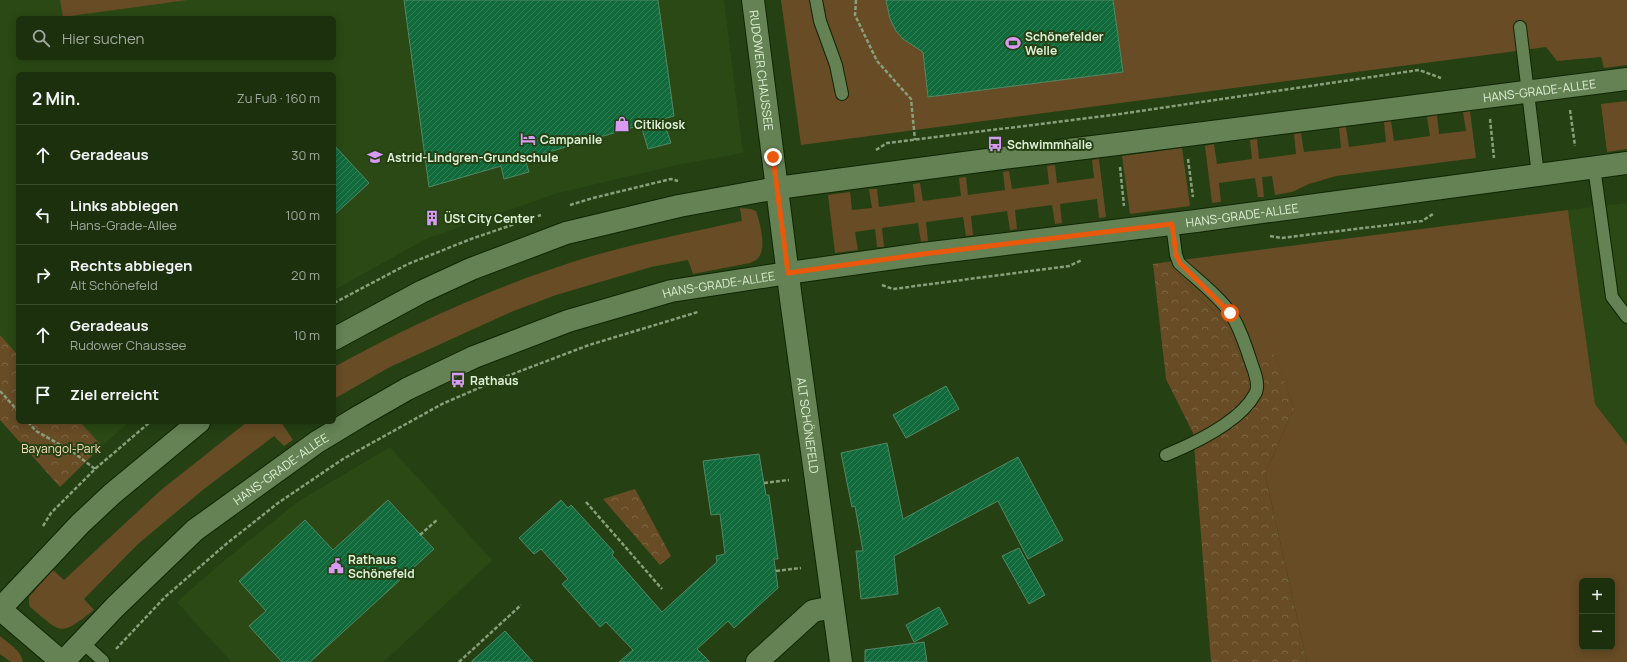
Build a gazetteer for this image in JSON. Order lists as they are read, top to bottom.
{
  "streets": {
    "street": ["RUDOWER CHAUSSEE", "HANS-GRADE-ALLEE", "ALT SCHÖNEFELD"]
  },
  "crossings": [
    ["RUDOWER CHAUSSEE", "HANS-GRADE-ALLEE"],
    ["RUDOWER CHAUSSEE", "ALT SCHÖNEFELD"],
    ["HANS-GRADE-ALLEE", "ALT SCHÖNEFELD"]
  ],
  "parks": ["Bayangol-Park"],
  "places": {
    "sports": ["Schönefelder Welle"],
    "shop": ["Citikiosk"],
    "hotel": ["Campanile"],
    "bus stop": ["Schwimmhalle", "Rathaus"],
    "school or university": ["Astrid-Lindgren-Grundschule"],
    "building": ["ÜSt City Center"],
    "public building": ["Rathaus Schönefeld"]
  },
  "page": {
    "search": "Hier suchen",
    "heading": ["2 Min.", "Zu Fuß · 160 m"],
    "list": [
      ["Geradeaus", "30 m"],
      ["Links abbiegen", "Hans-Grade-Allee", "100 m"],
      ["Rechts abbiegen", "Alt Schönefeld", "20 m"],
      ["Geradeaus", "Rudower Chaussee", "10 m"],
      "Ziel erreicht"
    ],
    "map_buttons": ["+", "−"]
  }
}
